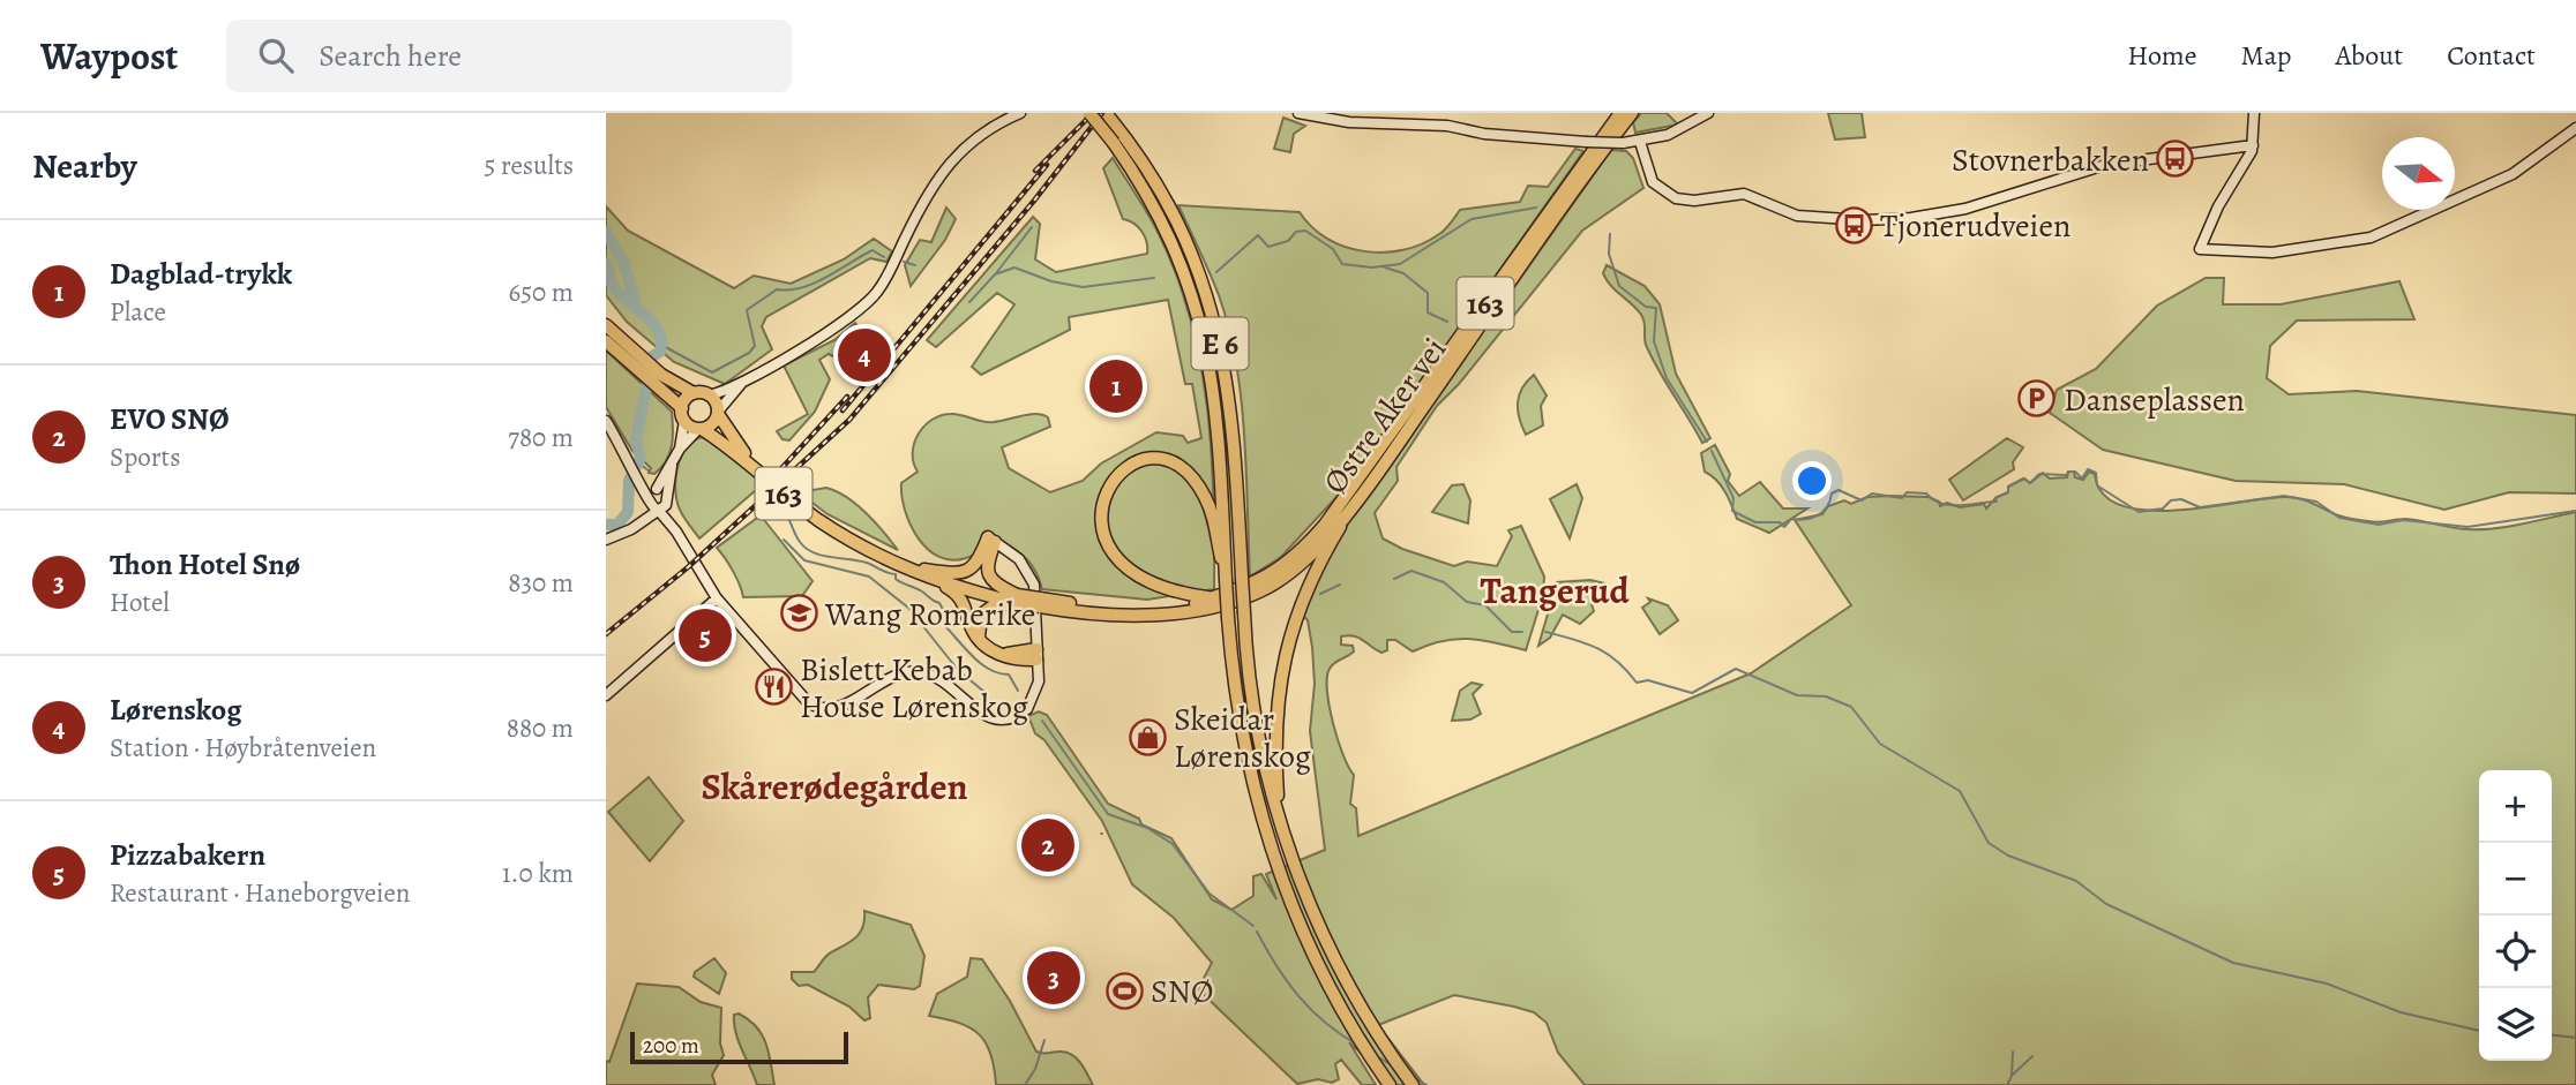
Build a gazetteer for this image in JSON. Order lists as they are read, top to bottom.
{
  "streets": {
    "highway": ["163", "E 6", "Østre Aker vei"]
  },
  "crossings": [
    ["163", "Østre Aker vei"],
    ["E 6", "Østre Aker vei"]
  ],
  "districts": ["Tangerud", "Skårerødegården"],
  "places": {
    "bus stop": ["Stovnerbakken", "Tjonerudveien"],
    "parking": ["Danseplassen"],
    "school or university": ["Wang Romerike"],
    "restaurant": ["Bislett Kebab House Lørenskog"],
    "shop": ["Skeidar Lørenskog"],
    "sports": ["SNØ"]
  },
  "scale_bar": "200 m",
  "north": "right",
  "page": {
    "header": "Waypost",
    "search": "Search here",
    "nav": [
      "Home",
      "Map",
      "About",
      "Contact"
    ],
    "heading": ["Nearby", "5 results"],
    "list": [
      {
        "mark": "1",
        "name": "Dagblad-trykk",
        "note": "Place",
        "value": "650 m"
      },
      {
        "mark": "2",
        "name": "EVO SNØ",
        "note": "Sports",
        "value": "780 m"
      },
      {
        "mark": "3",
        "name": "Thon Hotel Snø",
        "note": "Hotel",
        "value": "830 m"
      },
      {
        "mark": "4",
        "name": "Lørenskog",
        "note": "Station · Høybråtenveien",
        "value": "880 m"
      },
      {
        "mark": "5",
        "name": "Pizzabakern",
        "note": "Restaurant · Haneborgveien",
        "value": "1.0 km"
      }
    ],
    "pins": [
      "4",
      "1",
      "5",
      "2",
      "3"
    ],
    "map_buttons": ["+", "−"],
    "scale": "200 m"
  }
}
